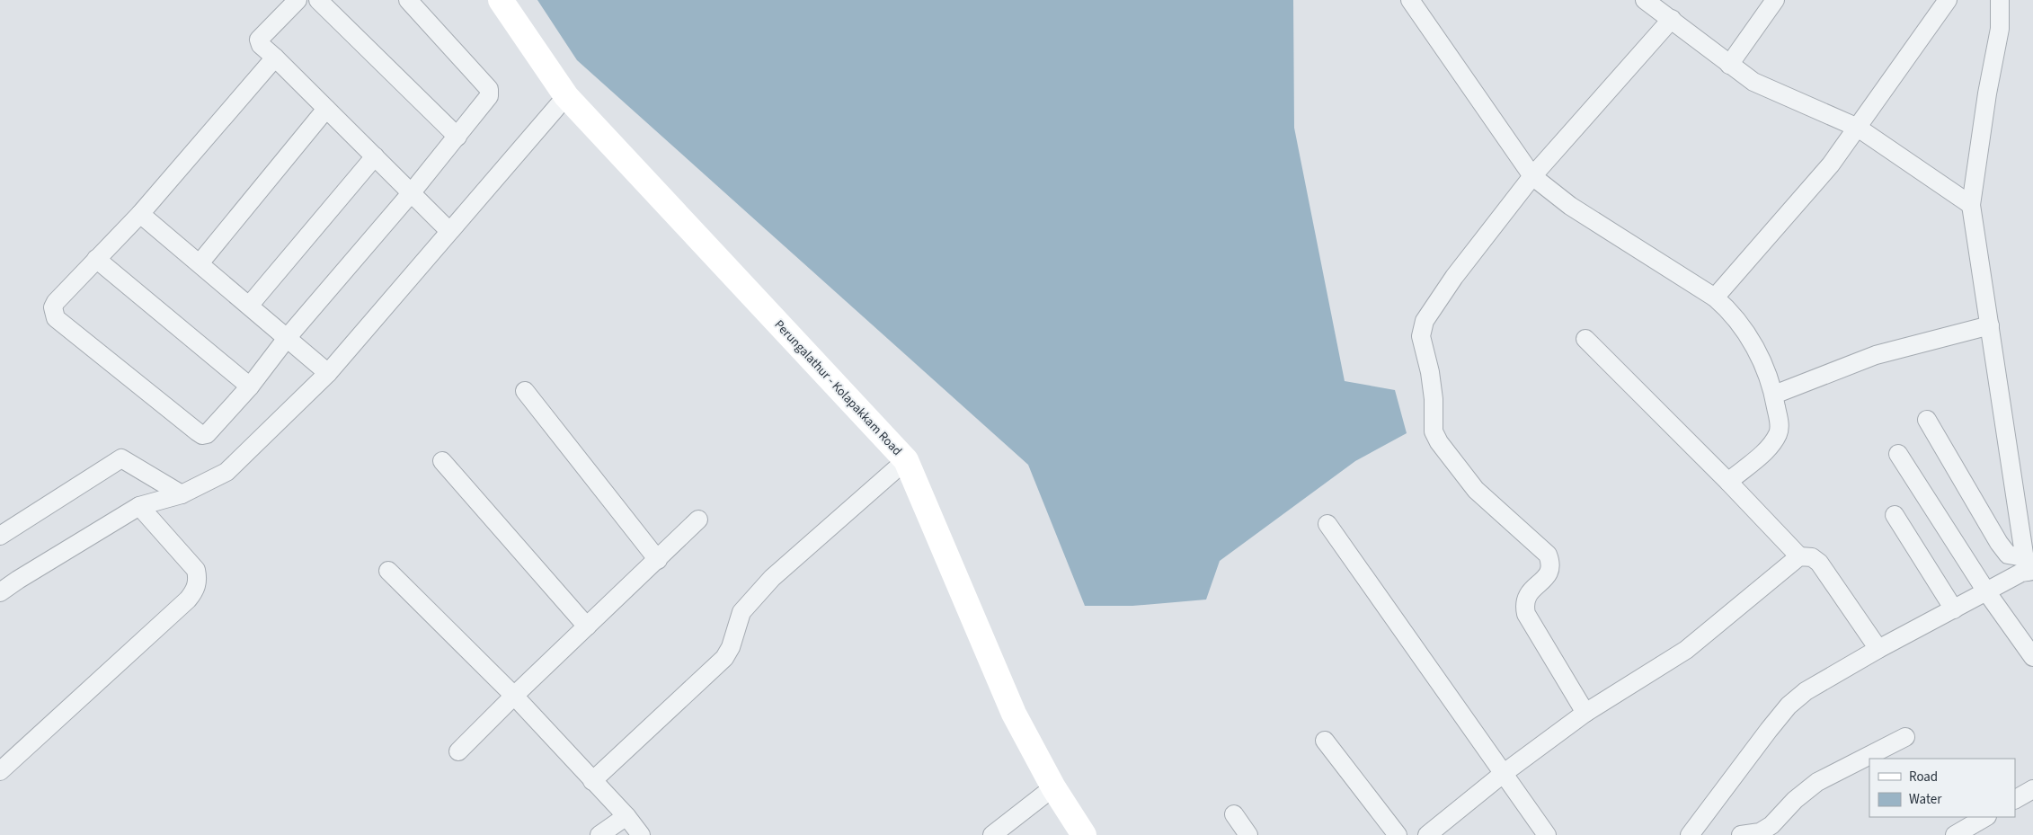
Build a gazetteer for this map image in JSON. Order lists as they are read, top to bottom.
{
  "streets": {
    "main road": ["Perungalathur - Kolapakkam Road"]
  },
  "legend": ["Road", "Water"]
}
